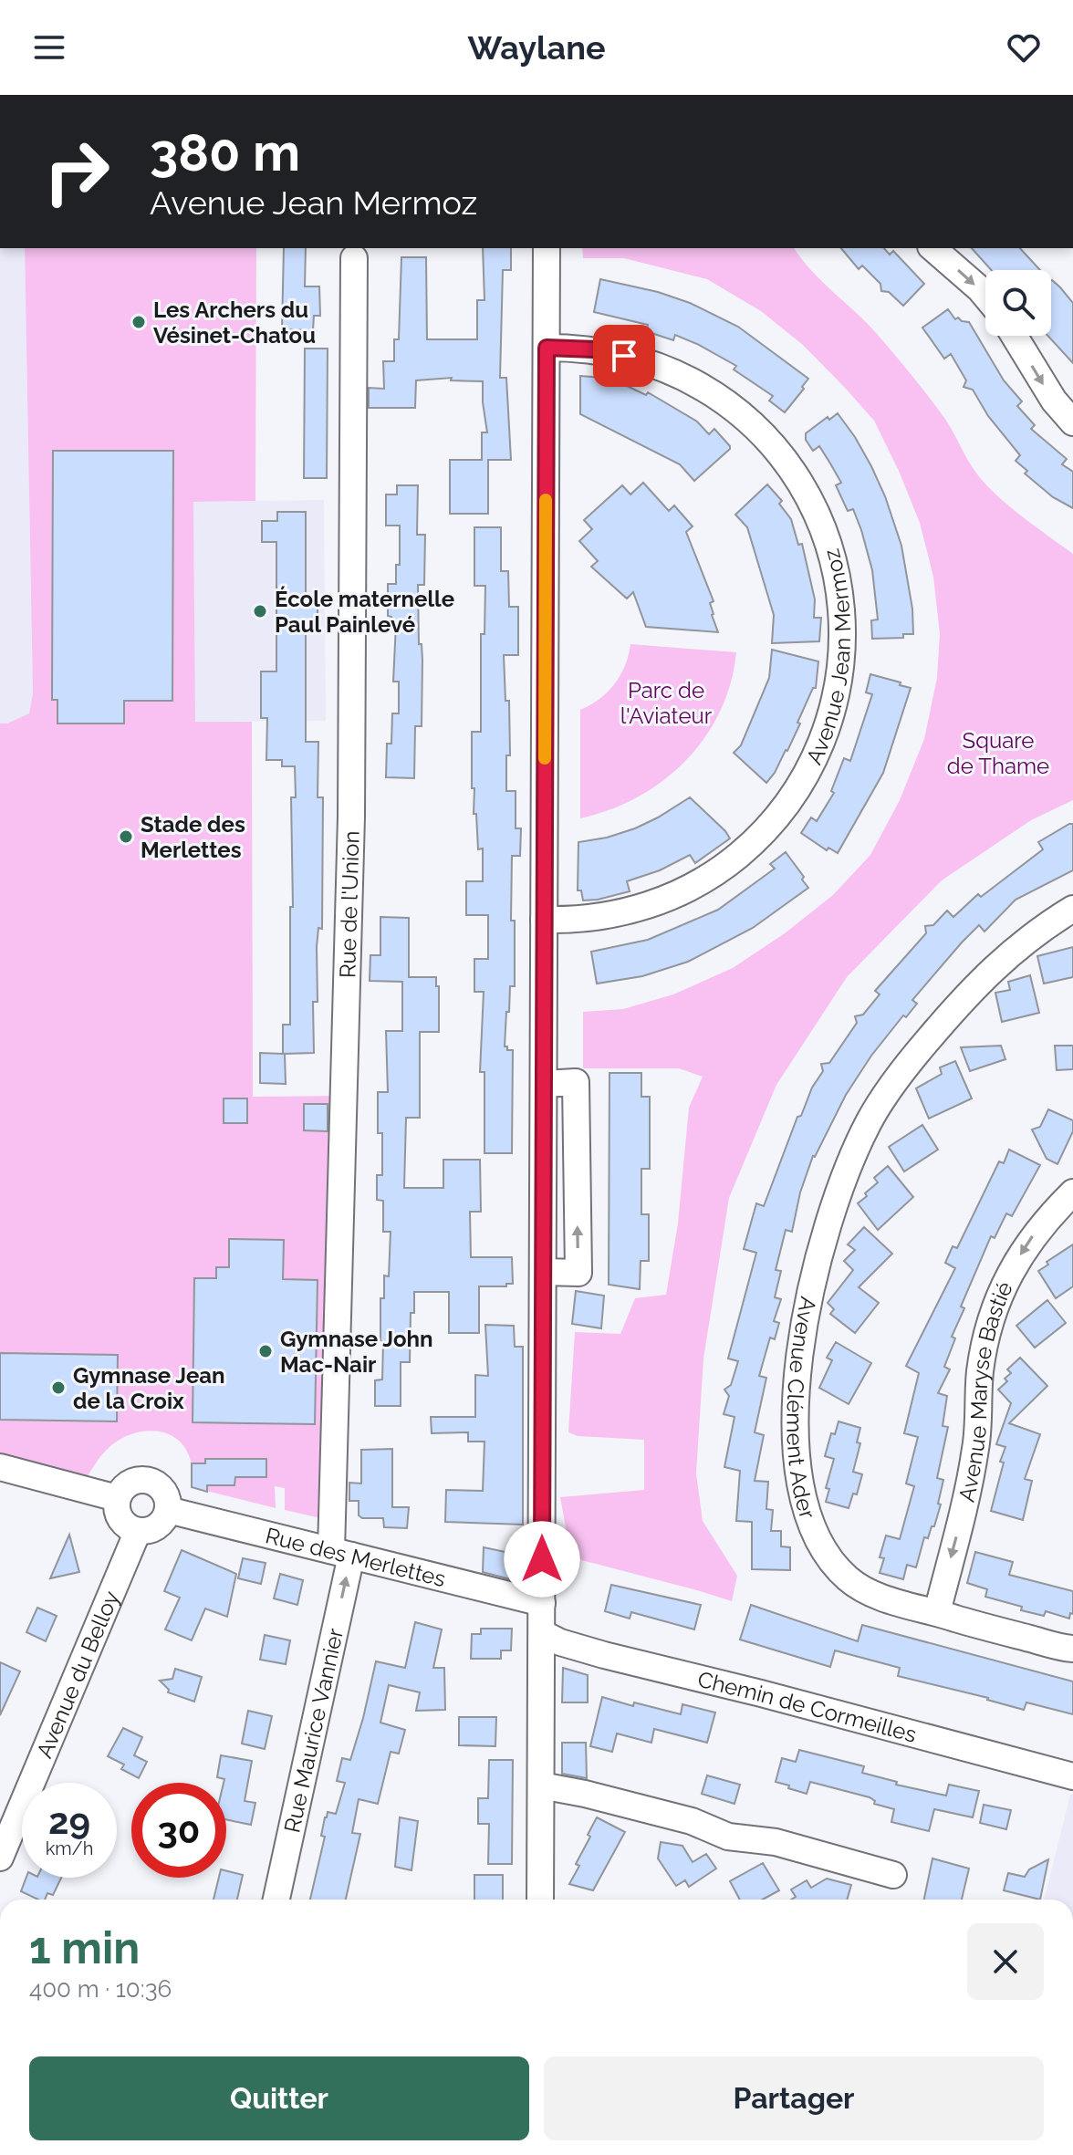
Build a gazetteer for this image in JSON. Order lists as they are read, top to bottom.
{
  "streets": {
    "street": [
      "Avenue Jean Mermoz",
      "Rue de l'Union",
      "Avenue Maryse Bastié",
      "Avenue Clément Ader",
      "Rue des Merlettes",
      "Avenue du Belloy",
      "Chemin de Cormeilles",
      "Rue Maurice Vannier"
    ]
  },
  "crossings": [
    ["Rue de l'Union", "Rue des Merlettes"],
    ["Rue de l'Union", "Rue Maurice Vannier"],
    ["Avenue Maryse Bastié", "Avenue Clément Ader"],
    ["Rue des Merlettes", "Avenue du Belloy"],
    ["Rue des Merlettes", "Rue Maurice Vannier"]
  ],
  "one_way": ["Avenue Maryse Bastié"],
  "parks": ["Parc de l'Aviateur", "Square de Thame"],
  "places": [
    "Les Archers du Vésinet-Chatou",
    "École maternelle Paul Painlevé",
    "Stade des Merlettes",
    "Gymnase John Mac-Nair",
    "Gymnase Jean de la Croix"
  ],
  "page": {
    "header": "Waylane",
    "turn": ["380 m", "Avenue Jean Mermoz"],
    "speed": "29 km/h",
    "limit": "30",
    "heading": ["1 min", "400 m · 10:36"],
    "buttons": ["Quitter", "Partager"]
  }
}
